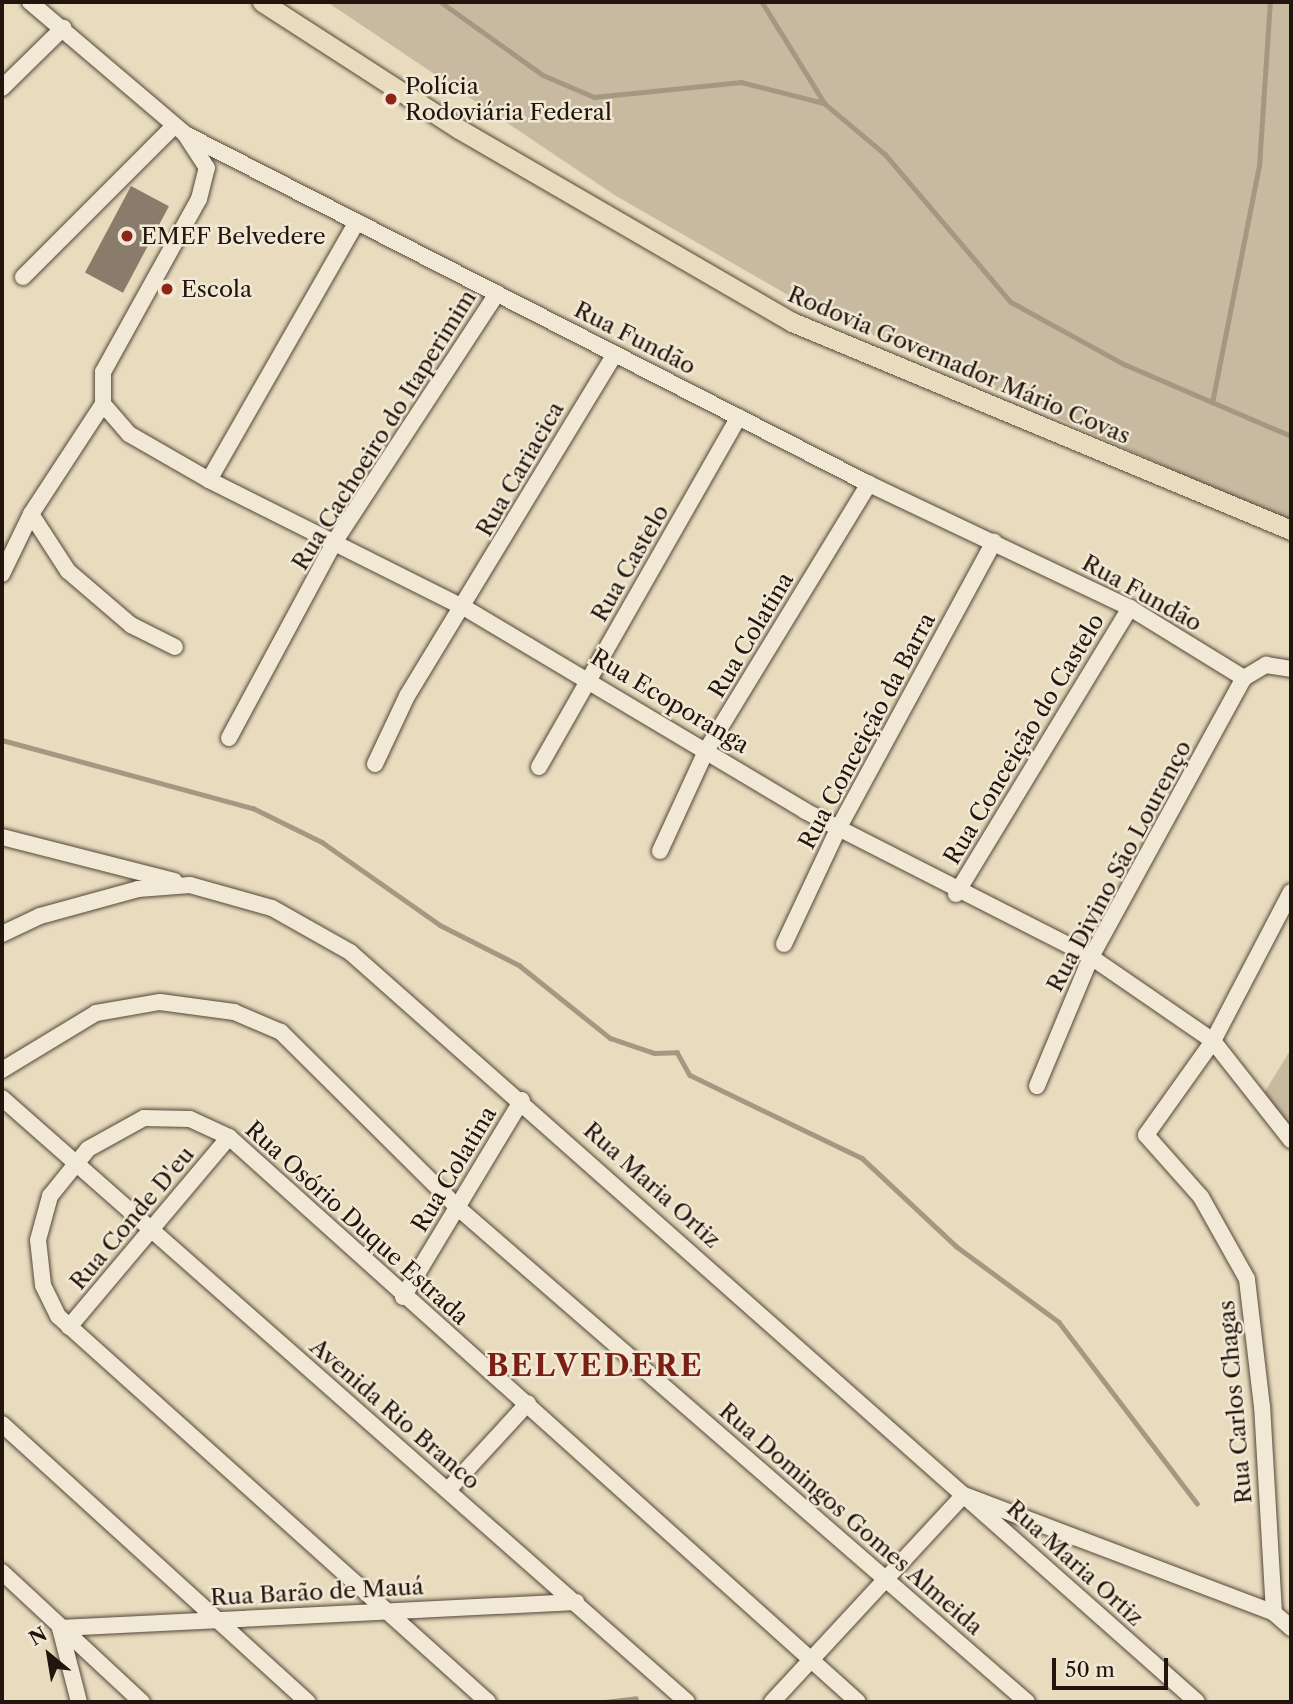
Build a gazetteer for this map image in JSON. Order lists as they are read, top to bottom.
{
  "streets": {
    "main road": ["Rodovia Governador Mário Covas"],
    "street": [
      "Rua Fundão",
      "Rua Cachoeiro do Itaperimim",
      "Rua Cariacica",
      "Rua Castelo",
      "Rua Colatina",
      "Rua Ecoporanga",
      "Rua Conceição da Barra",
      "Rua Conceição do Castelo",
      "Rua Divino São Lourenço",
      "Rua Maria Ortiz",
      "Rua Conde D'eu",
      "Rua Osório Duque Estrada",
      "Rua Carlos Chagas",
      "Avenida Rio Branco",
      "Rua Domingos Gomes Almeida",
      "Rua Barão de Mauá"
    ]
  },
  "crossings": [
    ["Rua Fundão", "Rua Cachoeiro do Itaperimim"],
    ["Rua Fundão", "Rua Cariacica"],
    ["Rua Fundão", "Rua Castelo"],
    ["Rua Fundão", "Rua Colatina"],
    ["Rua Fundão", "Rua Conceição da Barra"],
    ["Rua Fundão", "Rua Conceição do Castelo"],
    ["Rua Fundão", "Rua Divino São Lourenço"],
    ["Rua Cachoeiro do Itaperimim", "Rua Ecoporanga"],
    ["Rua Cariacica", "Rua Ecoporanga"],
    ["Rua Castelo", "Rua Ecoporanga"],
    ["Rua Colatina", "Rua Ecoporanga"],
    ["Rua Colatina", "Rua Maria Ortiz"],
    ["Rua Colatina", "Rua Osório Duque Estrada"],
    ["Rua Colatina", "Rua Domingos Gomes Almeida"],
    ["Rua Ecoporanga", "Rua Conceição da Barra"],
    ["Rua Ecoporanga", "Rua Conceição do Castelo"],
    ["Rua Ecoporanga", "Rua Divino São Lourenço"],
    ["Rua Ecoporanga", "Rua Carlos Chagas"],
    ["Rua Conde D'eu", "Rua Osório Duque Estrada"],
    ["Rua Conde D'eu", "Avenida Rio Branco"],
    ["Rua Osório Duque Estrada", "Avenida Rio Branco"],
    ["Rua Osório Duque Estrada", "Rua Barão de Mauá"],
    ["Avenida Rio Branco", "Rua Barão de Mauá"]
  ],
  "districts": ["BELVEDERE"],
  "places": ["Polícia Rodoviária Federal", "EMEF Belvedere", "Escola"],
  "scale_bar": "50 m",
  "north": "top left"
}
